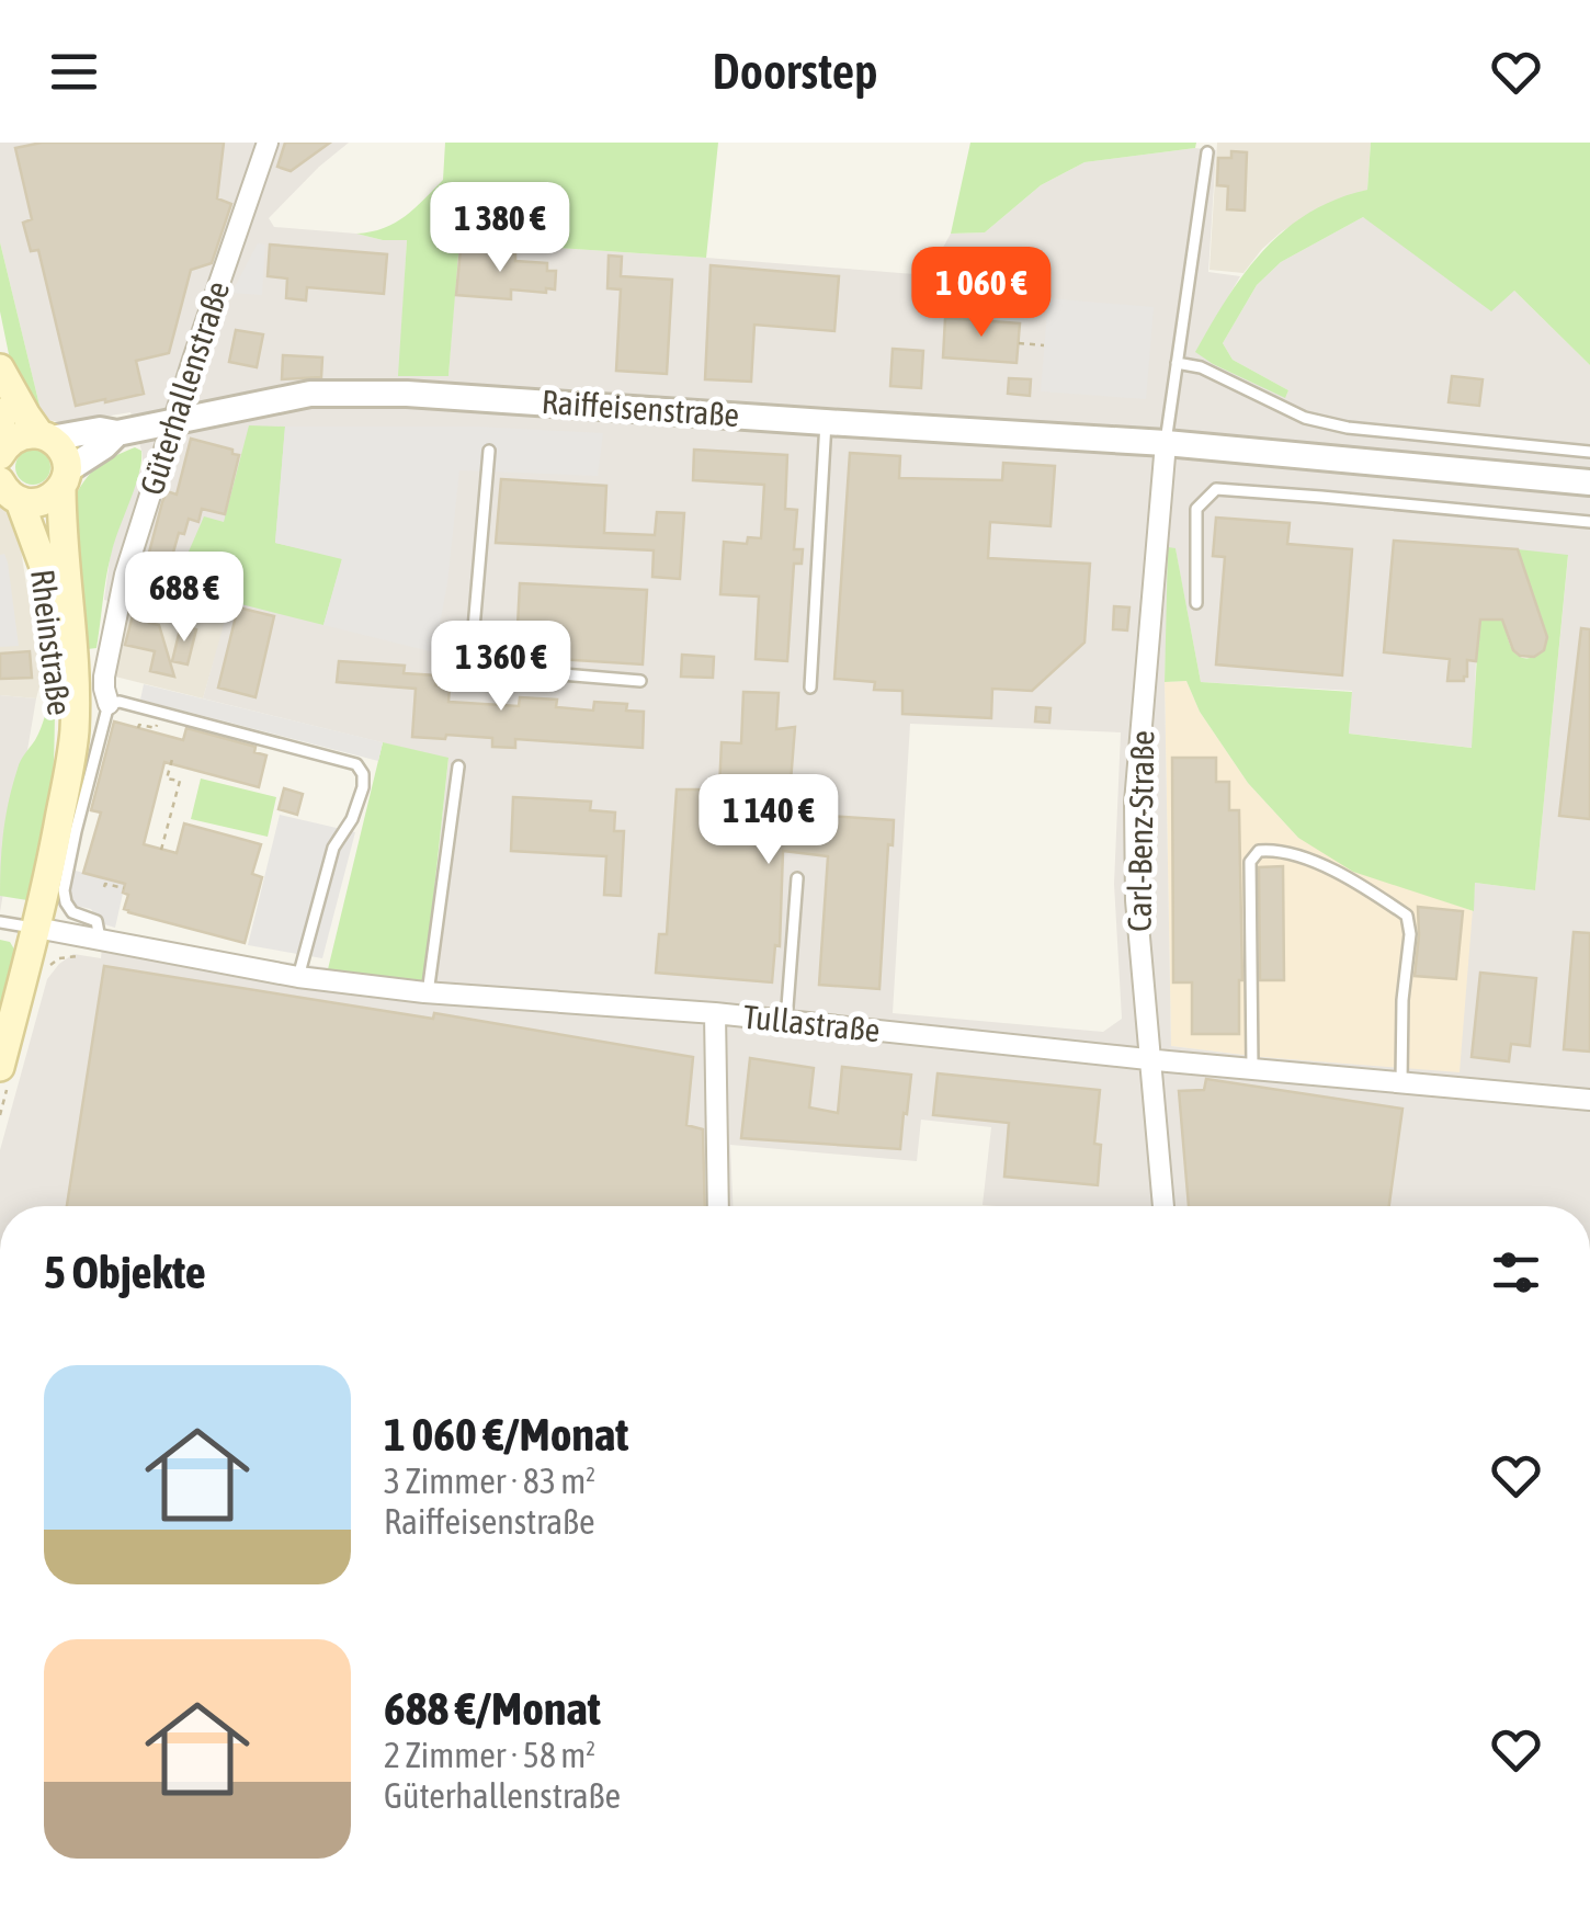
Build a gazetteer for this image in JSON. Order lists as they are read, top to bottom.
{
  "streets": {
    "main road": ["Rheinstraße"],
    "street": [
      "Güterhallenstraße",
      "Raiffeisenstraße",
      "Carl-Benz-Straße",
      "Tullastraße"
    ]
  },
  "crossings": [
    ["Güterhallenstraße", "Raiffeisenstraße"],
    ["Güterhallenstraße", "Tullastraße"],
    ["Raiffeisenstraße", "Rheinstraße"],
    ["Raiffeisenstraße", "Carl-Benz-Straße"],
    ["Rheinstraße", "Tullastraße"],
    ["Carl-Benz-Straße", "Tullastraße"]
  ],
  "page": {
    "header": "Doorstep",
    "price": [
      "1 380 €",
      "1 060 €",
      "688 €",
      "1 360 €",
      "1 140 €"
    ],
    "heading": "5 Objekte",
    "list": [
      {
        "name": "1 060 €/Monat",
        "note": "3 Zimmer · 83 m² · Raiffeisenstraße"
      },
      {
        "name": "688 €/Monat",
        "note": "2 Zimmer · 58 m² · Güterhallenstraße"
      }
    ]
  }
}
